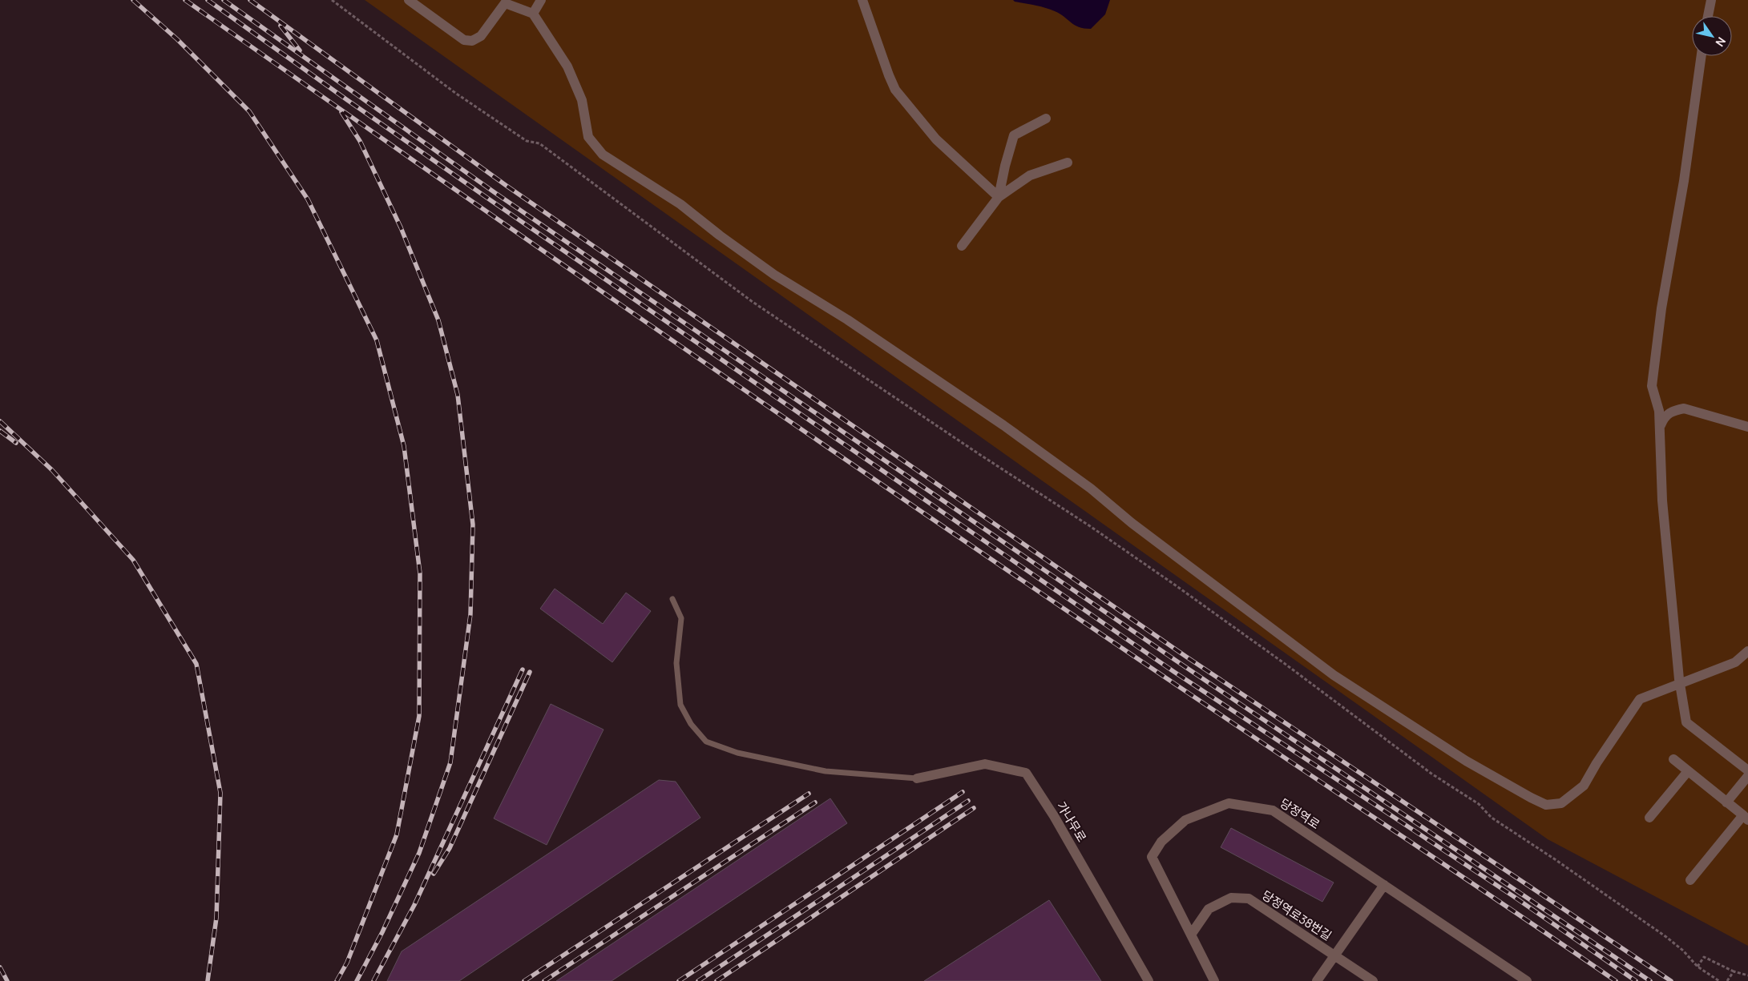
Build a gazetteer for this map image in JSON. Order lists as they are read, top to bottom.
{
  "streets": {
    "street": ["당정역로", "가나무로", "당정역로38번길"]
  },
  "crossings": [
    ["당정역로", "당정역로38번길"]
  ],
  "north": "bottom right"
}
